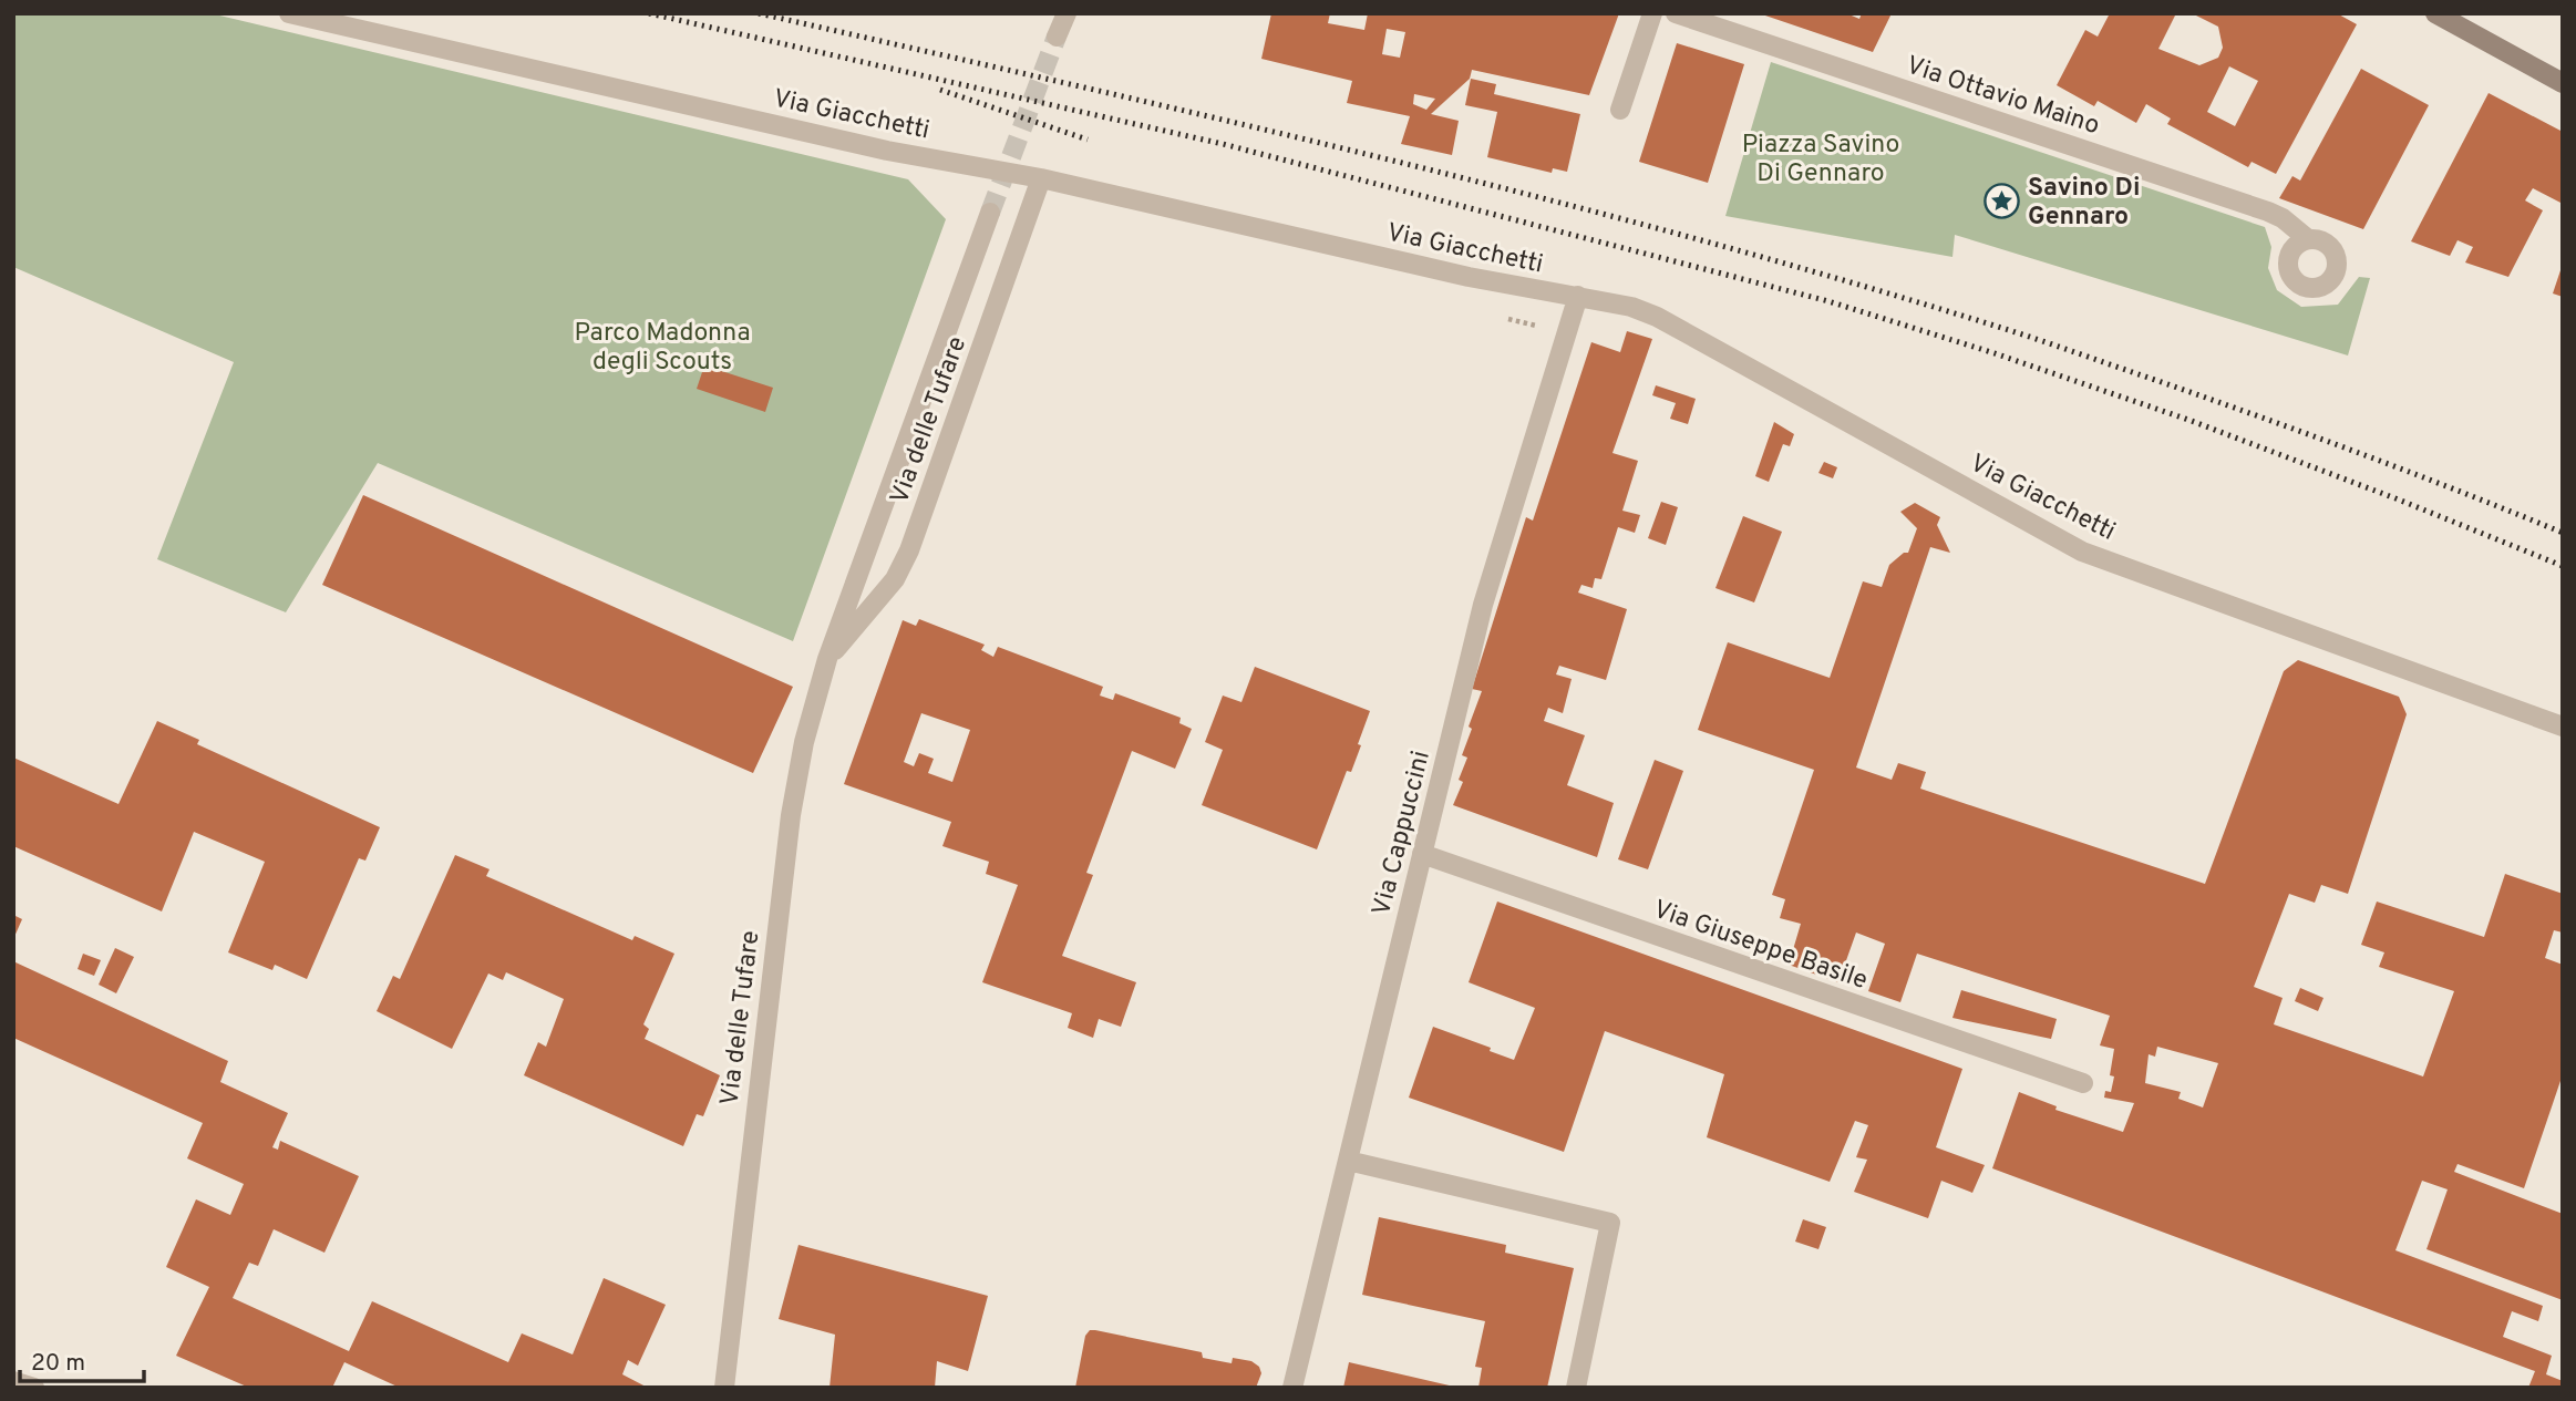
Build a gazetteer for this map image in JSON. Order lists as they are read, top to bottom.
{
  "streets": {
    "street": [
      "Via Ottavio Maino",
      "Via Giacchetti",
      "Via delle Tufare",
      "Via Cappuccini",
      "Via Giuseppe Basile"
    ]
  },
  "crossings": [
    ["Via Giacchetti", "Via delle Tufare"],
    ["Via Giacchetti", "Via Cappuccini"],
    ["Via Cappuccini", "Via Giuseppe Basile"]
  ],
  "parks": ["Piazza Savino Di Gennaro", "Parco Madonna degli Scouts"],
  "places": {
    "place": ["Savino Di Gennaro"]
  },
  "scale_bar": "20 m"
}
